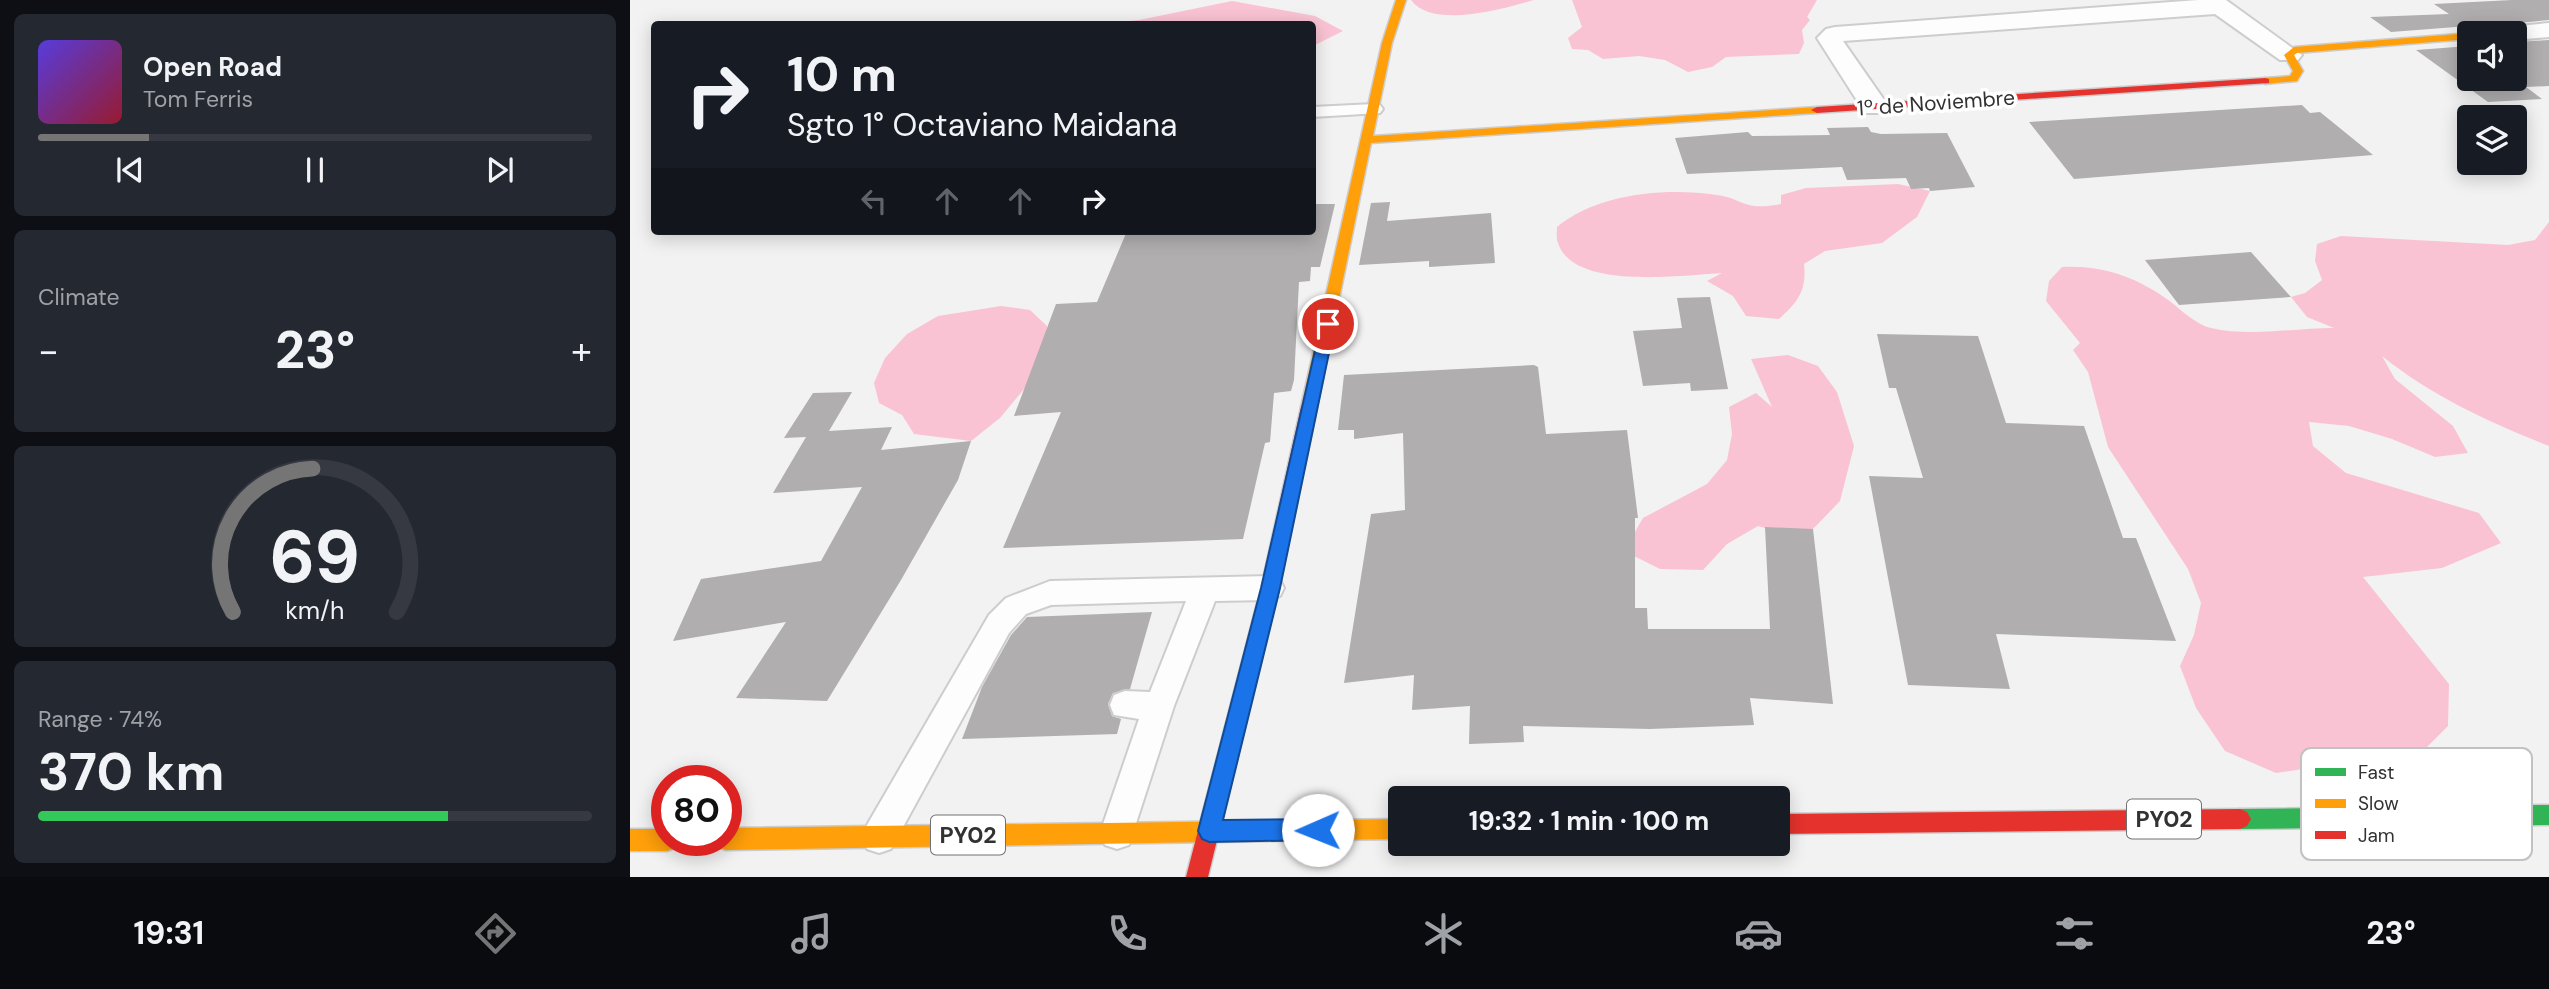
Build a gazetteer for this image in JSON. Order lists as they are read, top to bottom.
{
  "streets": {
    "main road": ["1º de Noviembre", "PY02"]
  },
  "legend": ["Fast", "Slow", "Jam"],
  "page": {
    "turn": ["10 m", "Sgto 1° Octaviano Maidana"],
    "song": ["Open Road", "Tom Ferris"],
    "tile": [
      "Climate",
      ["Range · 74%", "370 km"]
    ],
    "heat": ["−", "23°", "+"],
    "limit": "80",
    "trip": "19:32 · 1 min · 100 m",
    "tabs": ["19:31", "23°"],
    "gauge": ["69", "km/h"]
  }
}
